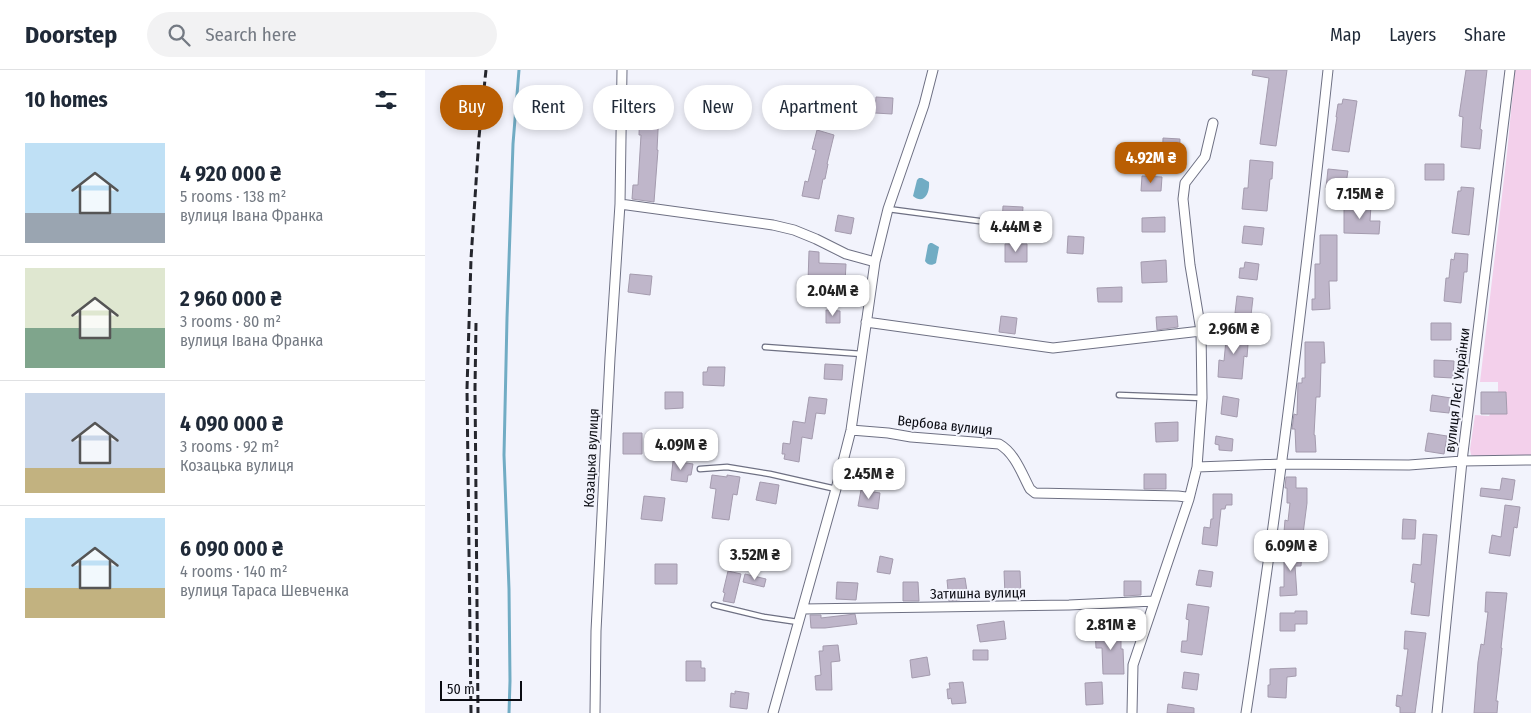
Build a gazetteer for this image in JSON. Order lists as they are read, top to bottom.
{
  "streets": {
    "street": [
      "вулиця Лесі Українки",
      "Вербова вулиця",
      "Козацька вулиця",
      "Затишна вулиця"
    ]
  },
  "scale_bar": "50 m",
  "page": {
    "header": "Doorstep",
    "search": "Search here",
    "nav": ["Map", "Layers", "Share"],
    "heading": "10 homes",
    "chip": [
      "Buy",
      "Rent",
      "Filters",
      "New",
      "Apartment"
    ],
    "list": [
      {
        "name": "4 920 000 ₴",
        "note": "5 rooms · 138 m² · вулиця Івана Франка"
      },
      {
        "name": "2 960 000 ₴",
        "note": "3 rooms · 80 m² · вулиця Івана Франка"
      },
      {
        "name": "4 090 000 ₴",
        "note": "3 rooms · 92 m² · Козацька вулиця"
      },
      {
        "name": "6 090 000 ₴",
        "note": "4 rooms · 140 m² · вулиця Тараса Шевченка"
      }
    ],
    "price": [
      "4.92M ₴",
      "7.15M ₴",
      "4.44M ₴",
      "2.04M ₴",
      "2.96M ₴",
      "4.09M ₴",
      "2.45M ₴",
      "6.09M ₴",
      "3.52M ₴",
      "2.81M ₴"
    ],
    "scale": "50 m"
  }
}
